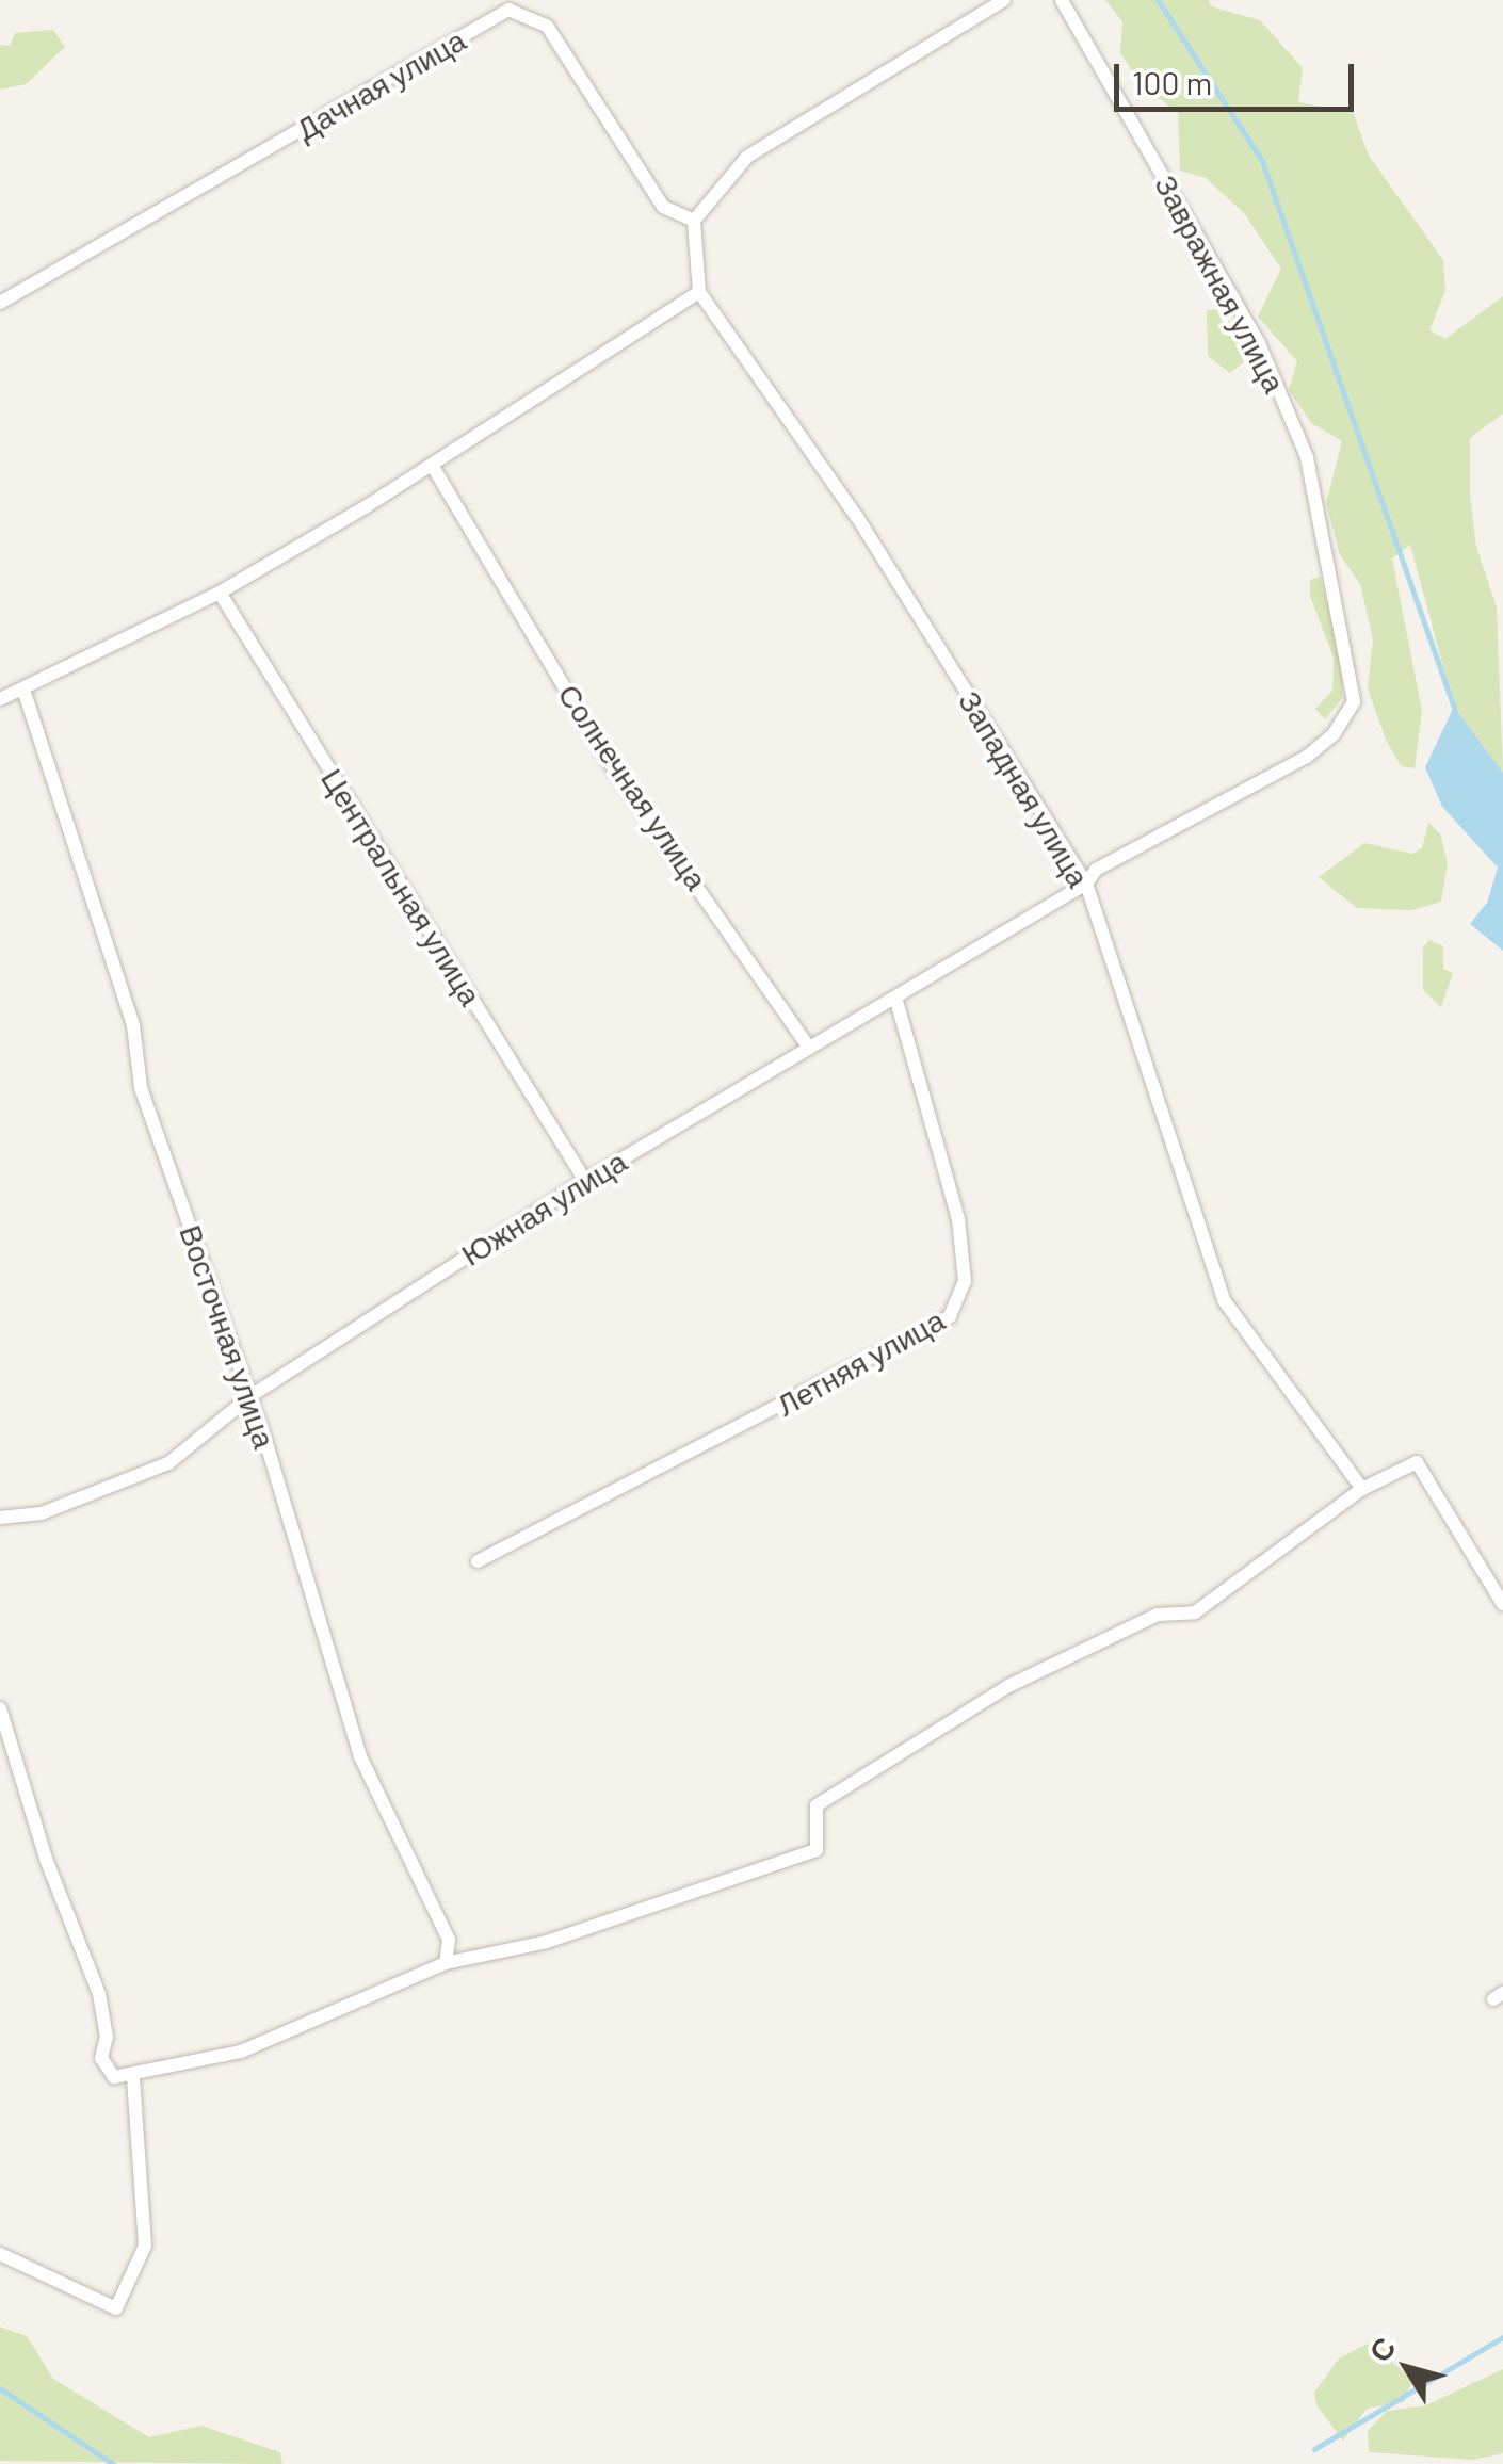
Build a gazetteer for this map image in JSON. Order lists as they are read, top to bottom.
{
  "streets": {
    "street": [
      "Дачная улица",
      "Завражная улица",
      "Солнечная улица",
      "Западная улица",
      "Центральная улица",
      "Южная улица",
      "Восточная улица",
      "Летняя улица"
    ]
  },
  "crossings": [
    ["Завражная улица", "Западная улица"],
    ["Завражная улица", "Южная улица"],
    ["Солнечная улица", "Южная улица"],
    ["Западная улица", "Южная улица"],
    ["Центральная улица", "Южная улица"],
    ["Южная улица", "Восточная улица"],
    ["Южная улица", "Летняя улица"]
  ],
  "scale_bar": "100 m",
  "north": "top left"
}
